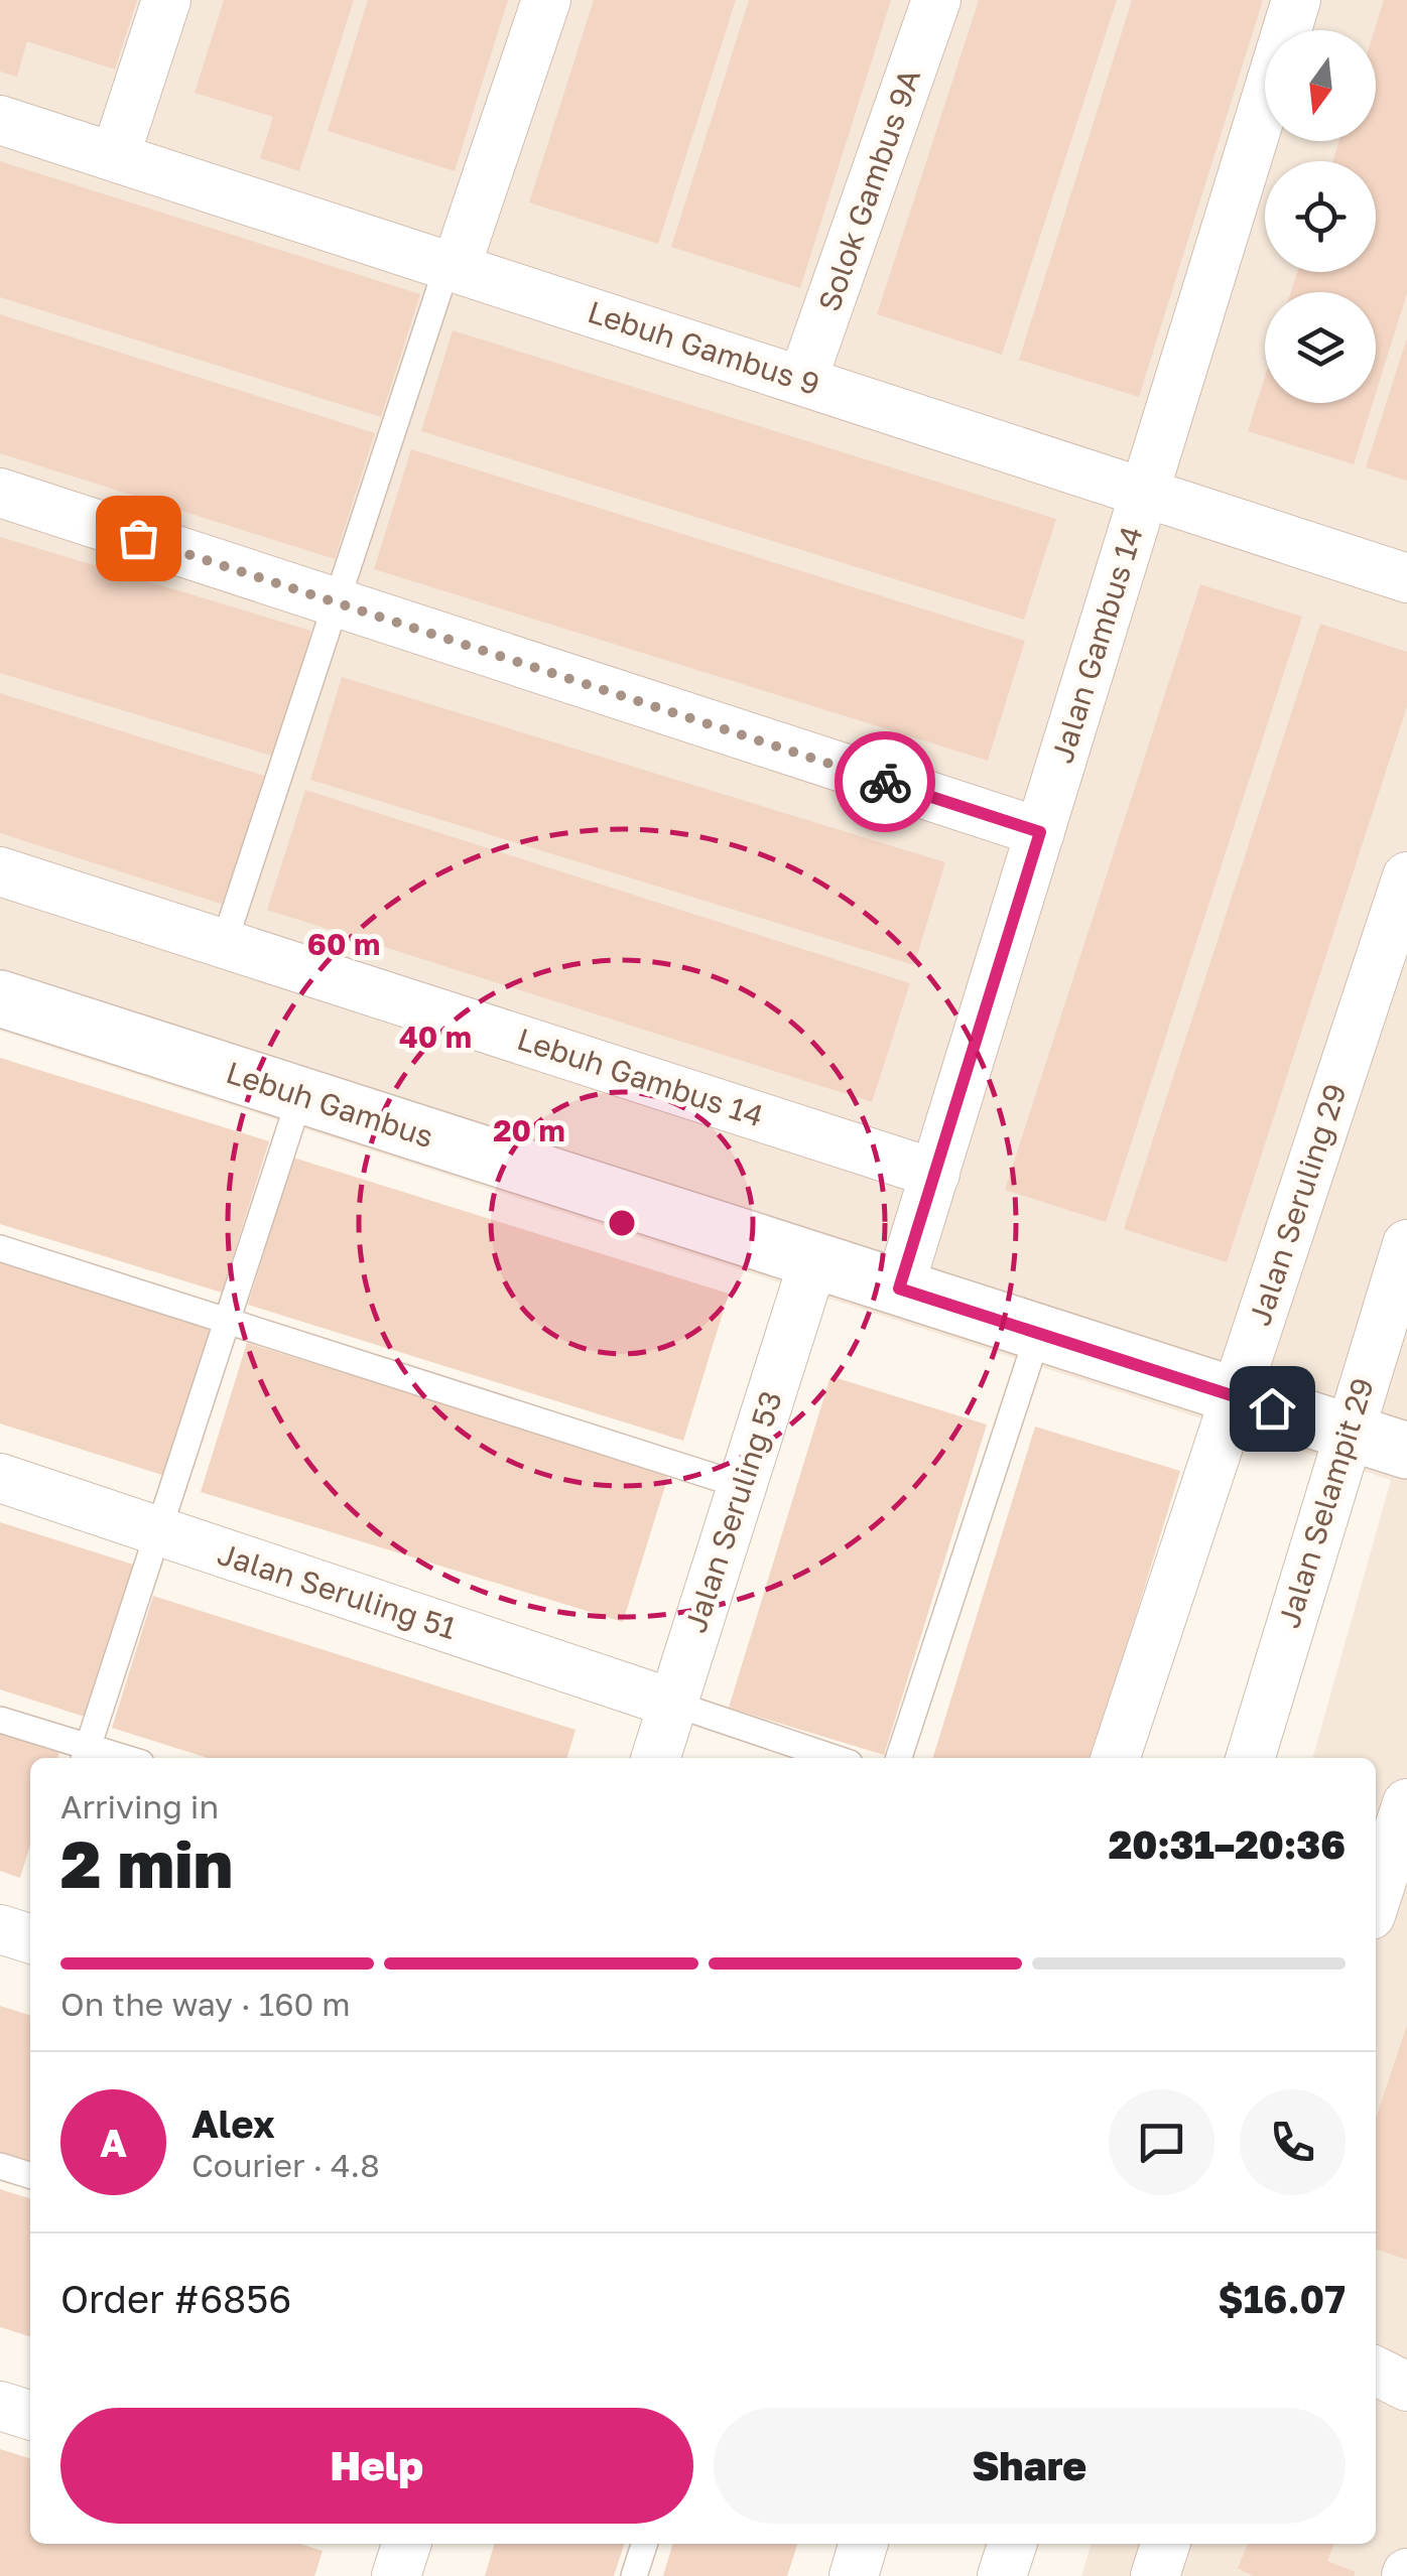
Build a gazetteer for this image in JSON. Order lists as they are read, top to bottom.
{
  "streets": {
    "street": [
      "Solok Gambus 9A",
      "Lebuh Gambus 9",
      "Jalan Gambus 14",
      "Lebuh Gambus 14",
      "Lebuh Gambus",
      "Jalan Seruling 29",
      "Jalan Selampit 29",
      "Jalan Seruling 53",
      "Jalan Seruling 51"
    ]
  },
  "crossings": [
    ["Solok Gambus 9A", "Lebuh Gambus 9"],
    ["Lebuh Gambus 9", "Jalan Gambus 14"],
    ["Jalan Gambus 14", "Lebuh Gambus 14"],
    ["Jalan Gambus 14", "Lebuh Gambus"],
    ["Lebuh Gambus", "Jalan Seruling 29"],
    ["Lebuh Gambus", "Jalan Selampit 29"],
    ["Lebuh Gambus", "Jalan Seruling 53"],
    ["Jalan Seruling 53", "Jalan Seruling 51"]
  ],
  "north": "bottom",
  "page": {
    "heading": ["2 min", "Arriving in", "20:31–20:36"],
    "panel": [
      "Alex",
      "Courier · 4.8",
      "Order #6856",
      "$16.07"
    ],
    "bar": "On the way · 160 m",
    "round": "A",
    "buttons": ["Help", "Share"]
  },
  "rings": ["60 m", "40 m", "20 m"]
}
